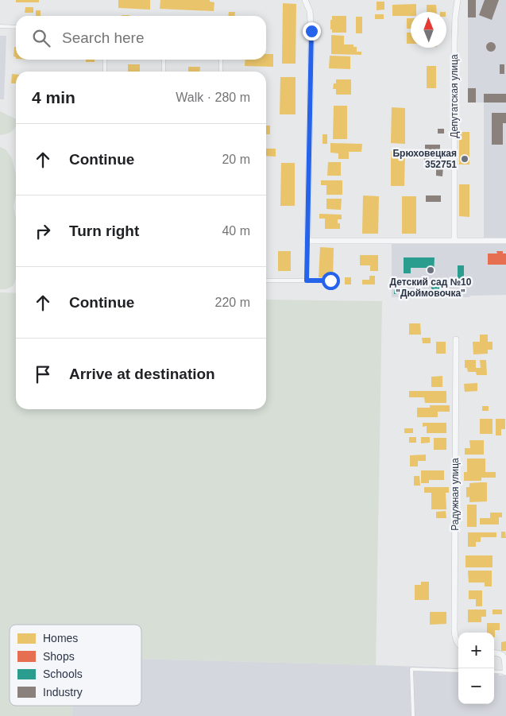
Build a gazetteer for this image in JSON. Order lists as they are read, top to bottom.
{
  "streets": {
    "street": ["Депутатская улица", "Радужная улица"]
  },
  "places": ["Брюховецкая 352751", "Детский сад №10 \"Дюймовочка\""],
  "legend": [
    "Homes",
    "Shops",
    "Schools",
    "Industry"
  ],
  "north": "top",
  "page": {
    "search": "Search here",
    "heading": ["4 min", "Walk · 280 m"],
    "list": [
      ["Continue", "20 m"],
      ["Turn right", "40 m"],
      ["Continue", "220 m"],
      "Arrive at destination"
    ],
    "map_buttons": ["+", "−"]
  }
}
